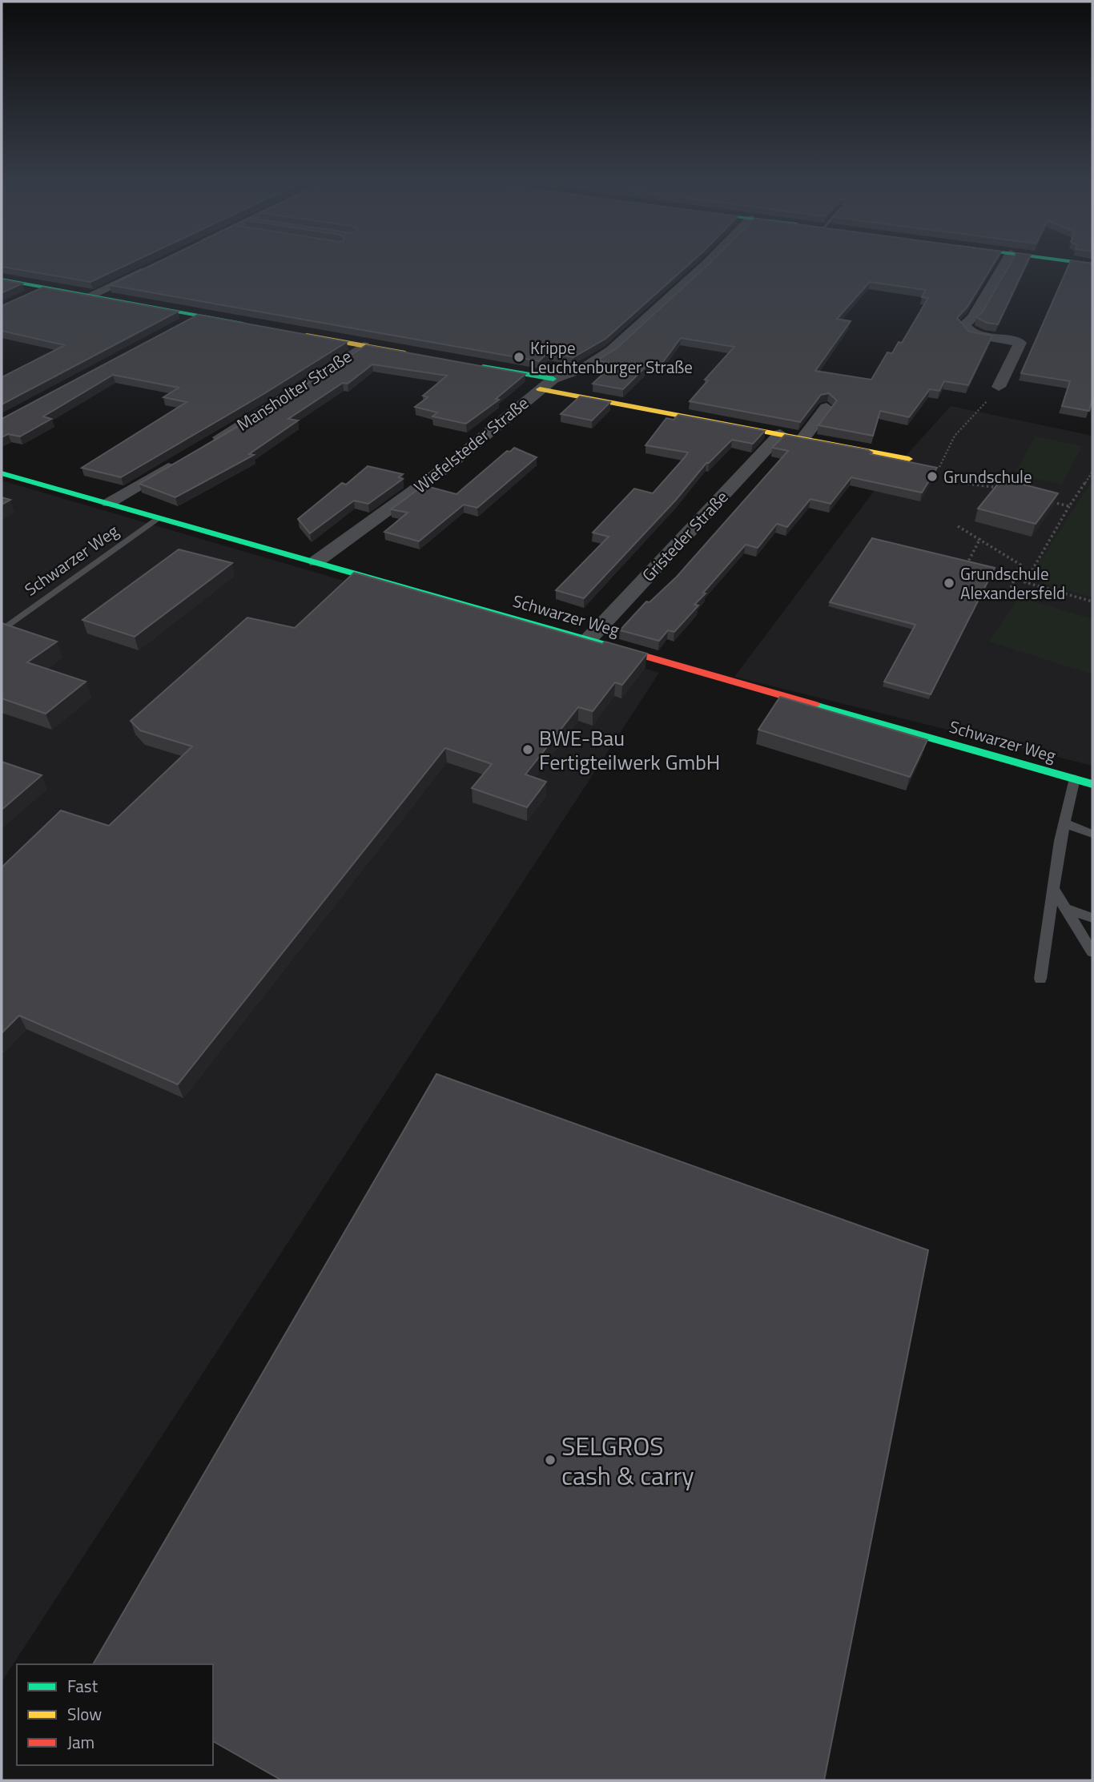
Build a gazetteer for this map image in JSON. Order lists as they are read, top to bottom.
{
  "streets": {
    "street": [
      "Mansholter Straße",
      "Wiefelsteder Straße",
      "Gristeder Straße",
      "Schwarzer Weg"
    ]
  },
  "crossings": [
    ["Wiefelsteder Straße", "Schwarzer Weg"],
    ["Gristeder Straße", "Schwarzer Weg"]
  ],
  "places": [
    "Krippe Leuchtenburger Straße",
    "Grundschule",
    "Grundschule Alexandersfeld",
    "BWE-Bau Fertigteilwerk GmbH",
    "SELGROS cash & carry"
  ],
  "legend": ["Fast", "Slow", "Jam"]
}
